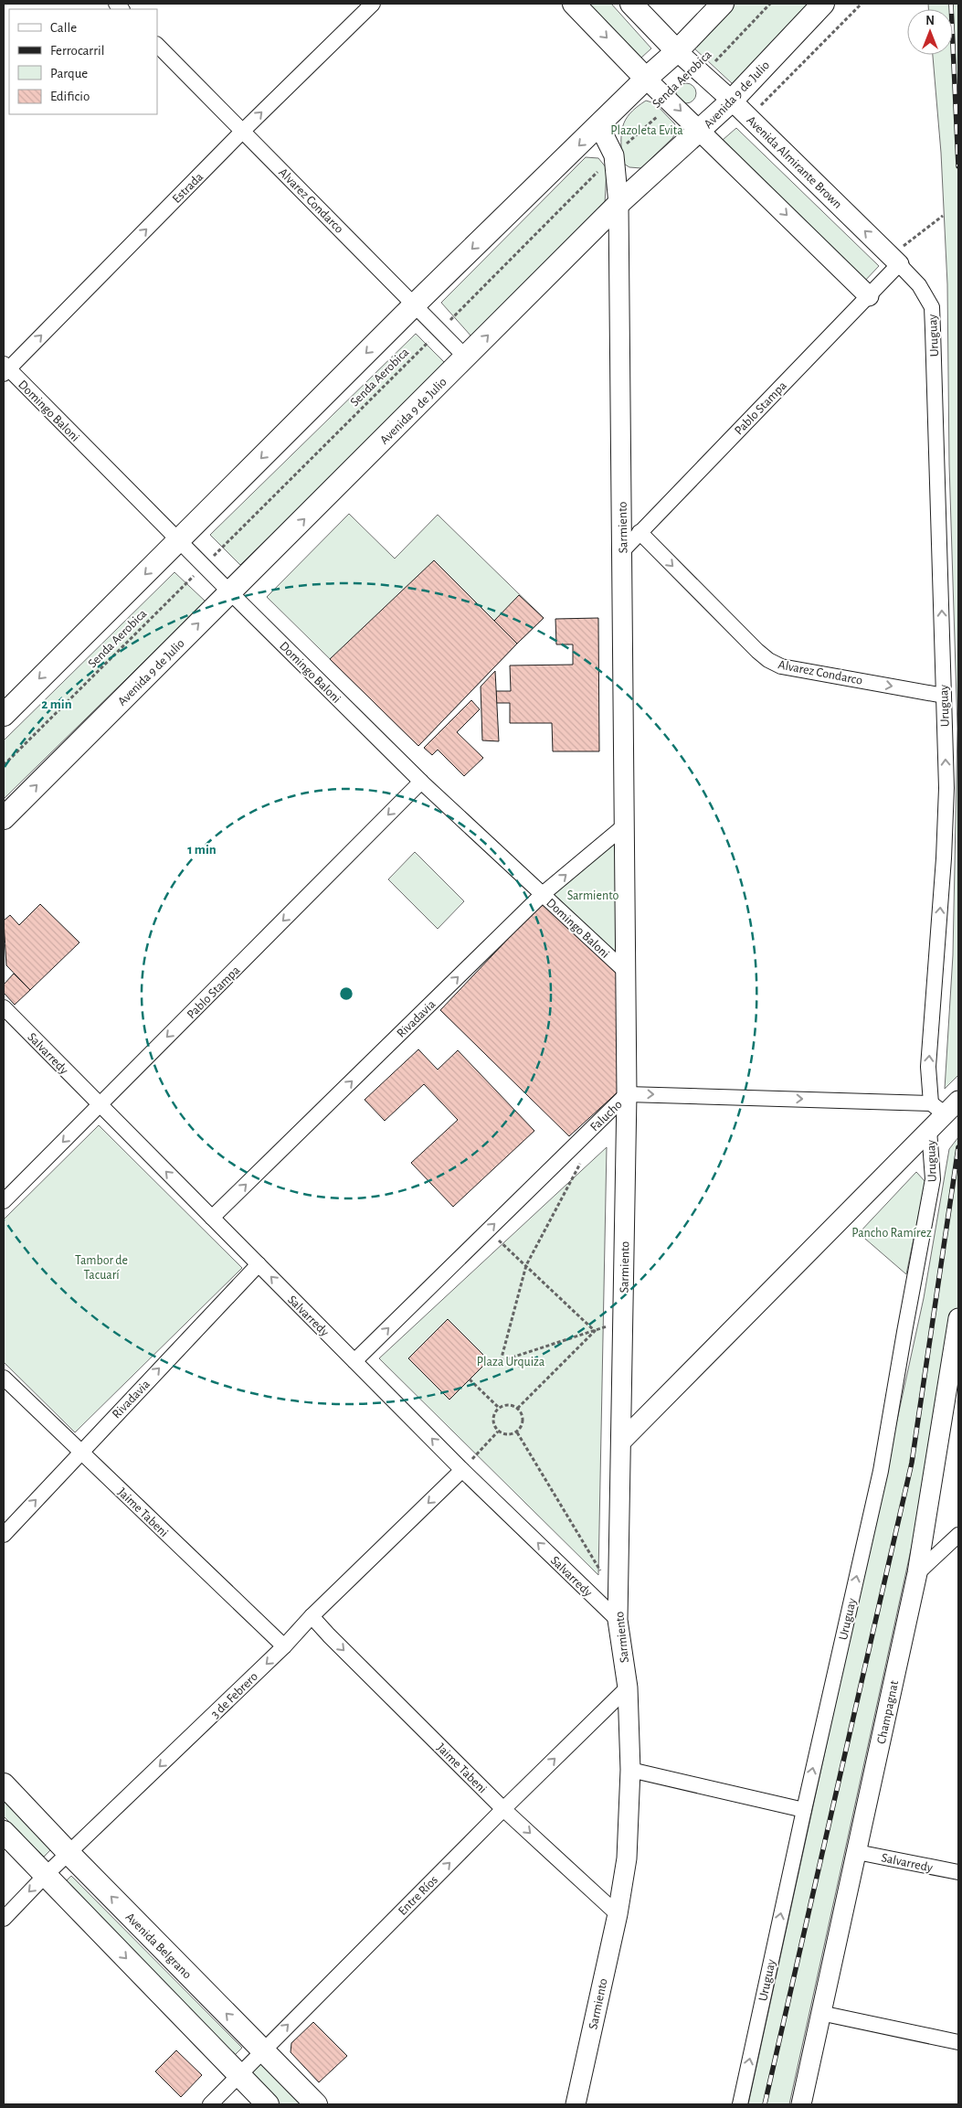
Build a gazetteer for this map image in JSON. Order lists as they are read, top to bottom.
{
  "streets": {
    "main road": ["Avenida 9 de Julio", "Avenida Almirante Brown", "Avenida Belgrano"],
    "street": [
      "Estrada",
      "Alvarez Condarco",
      "Uruguay",
      "Pablo Stampa",
      "Domingo Baloni",
      "Sarmiento",
      "Rivadavia",
      "Salvarredy",
      "Falucho",
      "Jaime Tabeni",
      "3 de Febrero",
      "Champagnat",
      "Entre Ríos"
    ],
    "path": ["Senda Aerobica"]
  },
  "crossings": [
    ["Senda Aerobica", "Avenida Almirante Brown"],
    ["Senda Aerobica", "Alvarez Condarco"],
    ["Senda Aerobica", "Domingo Baloni"],
    ["Senda Aerobica", "Sarmiento"],
    ["Avenida 9 de Julio", "Avenida Almirante Brown"],
    ["Avenida 9 de Julio", "Alvarez Condarco"],
    ["Avenida 9 de Julio", "Domingo Baloni"],
    ["Avenida 9 de Julio", "Sarmiento"],
    ["Avenida Almirante Brown", "Uruguay"],
    ["Avenida Almirante Brown", "Pablo Stampa"],
    ["Estrada", "Alvarez Condarco"],
    ["Estrada", "Domingo Baloni"],
    ["Alvarez Condarco", "Uruguay"],
    ["Alvarez Condarco", "Pablo Stampa"],
    ["Uruguay", "Falucho"],
    ["Pablo Stampa", "Domingo Baloni"],
    ["Pablo Stampa", "Sarmiento"],
    ["Pablo Stampa", "Salvarredy"],
    ["Domingo Baloni", "Sarmiento"],
    ["Domingo Baloni", "Rivadavia"],
    ["Sarmiento", "Rivadavia"],
    ["Sarmiento", "Salvarredy"],
    ["Sarmiento", "Falucho"],
    ["Sarmiento", "Jaime Tabeni"],
    ["Sarmiento", "Entre Ríos"],
    ["Rivadavia", "Salvarredy"],
    ["Rivadavia", "Jaime Tabeni"],
    ["Salvarredy", "Falucho"],
    ["Salvarredy", "3 de Febrero"],
    ["Salvarredy", "Champagnat"],
    ["Jaime Tabeni", "3 de Febrero"],
    ["Jaime Tabeni", "Entre Ríos"],
    ["3 de Febrero", "Avenida Belgrano"],
    ["Entre Ríos", "Avenida Belgrano"]
  ],
  "one_way": [
    "Avenida Almirante Brown",
    "Estrada",
    "Alvarez Condarco",
    "Uruguay",
    "Pablo Stampa",
    "Rivadavia",
    "Salvarredy",
    "Falucho",
    "Jaime Tabeni",
    "3 de Febrero",
    "Entre Ríos"
  ],
  "parks": [
    "Plazoleta Evita",
    "Sarmiento",
    "Pancho Ramírez",
    "Tambor de Tacuarí",
    "Plaza Urquiza"
  ],
  "legend": [
    "Calle",
    "Ferrocarril",
    "Parque",
    "Edificio"
  ],
  "north": "top",
  "rings": ["2 min", "1 min"]
}
